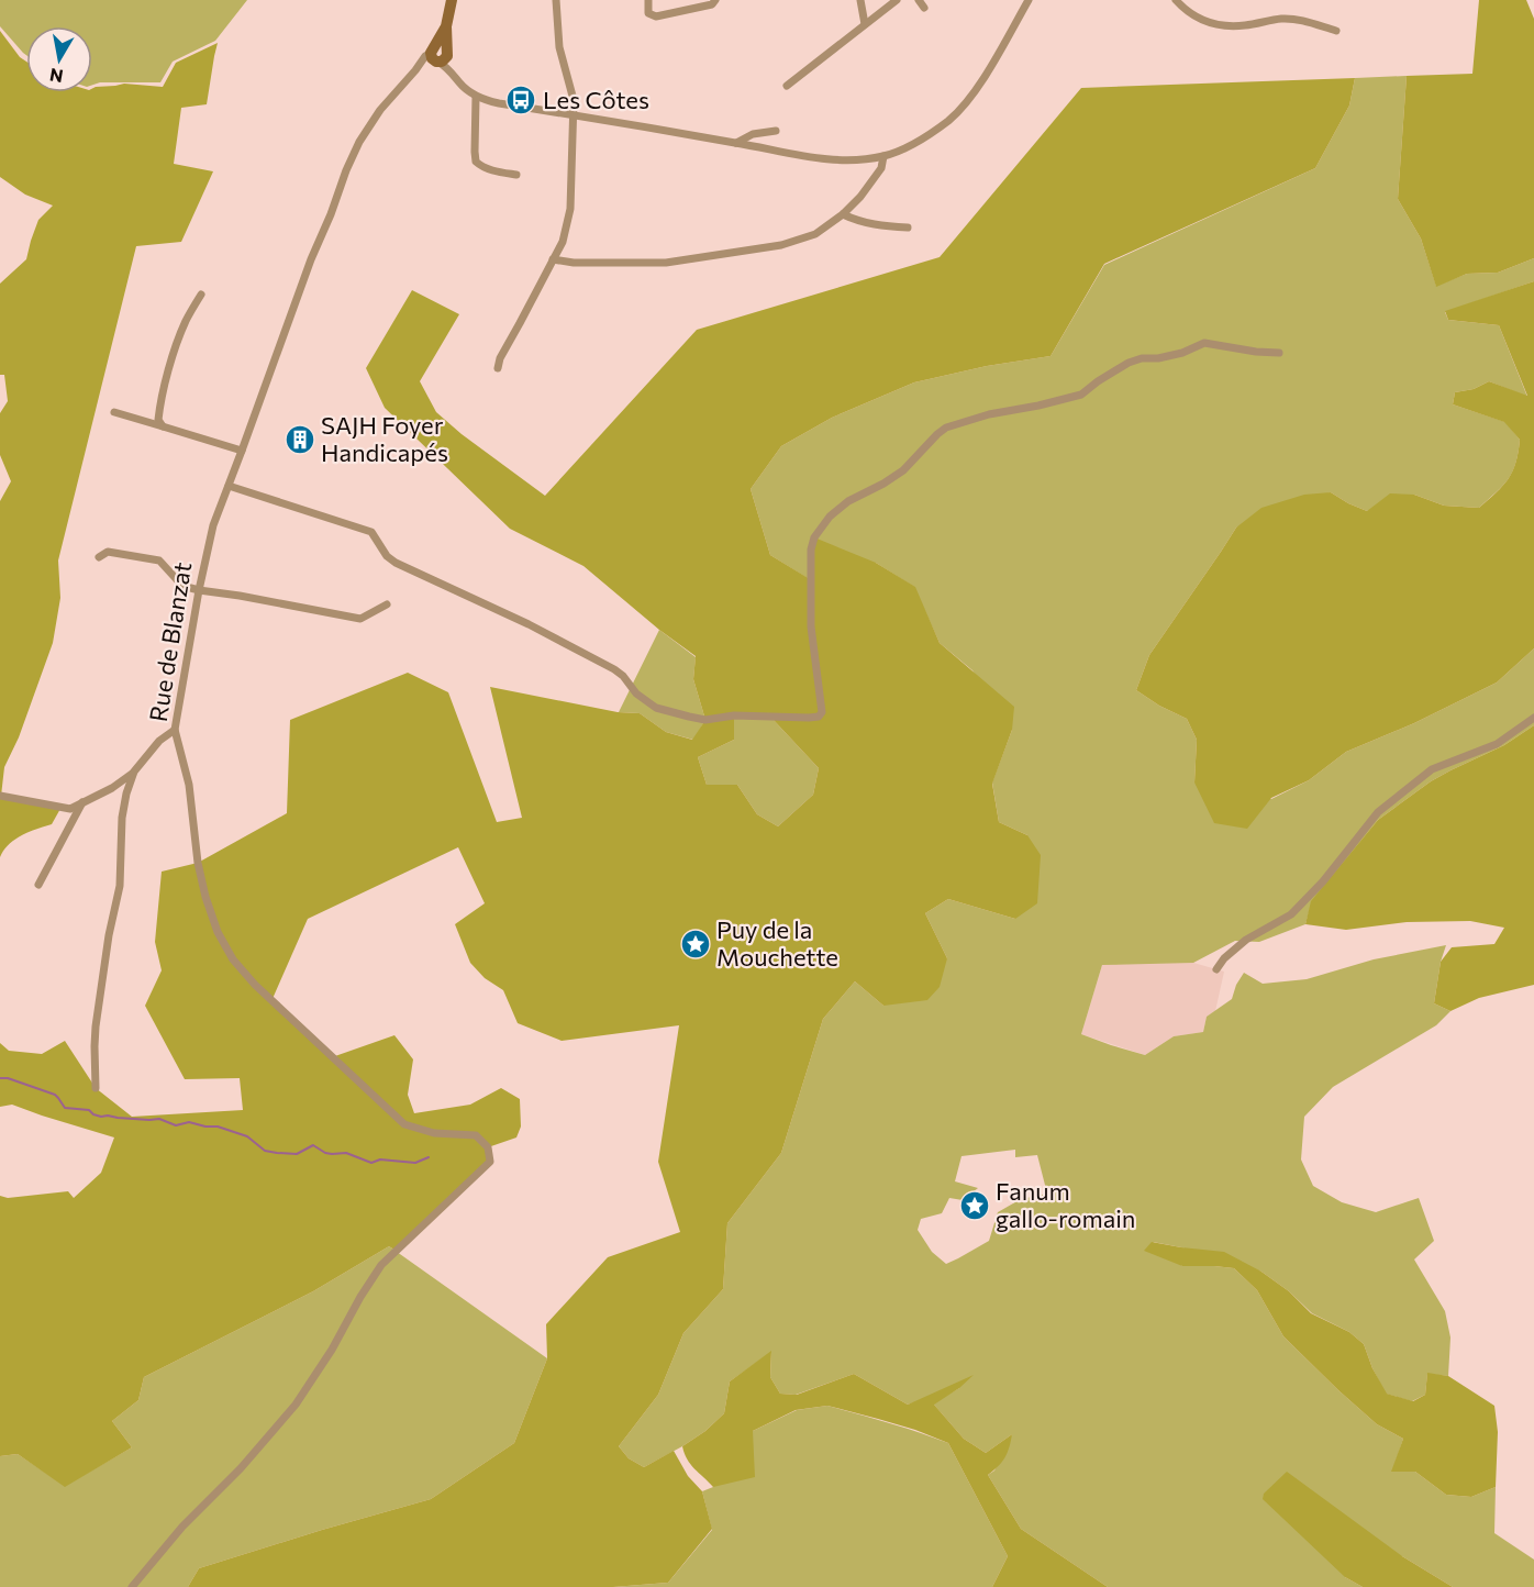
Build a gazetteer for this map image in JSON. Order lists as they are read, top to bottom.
{
  "streets": {
    "street": ["Rue de Blanzat"]
  },
  "places": {
    "bus stop": ["Les Côtes"],
    "building": ["SAJH Foyer Handicapés"],
    "place": ["Puy de la Mouchette", "Fanum gallo-romain"]
  },
  "north": "bottom"
}
